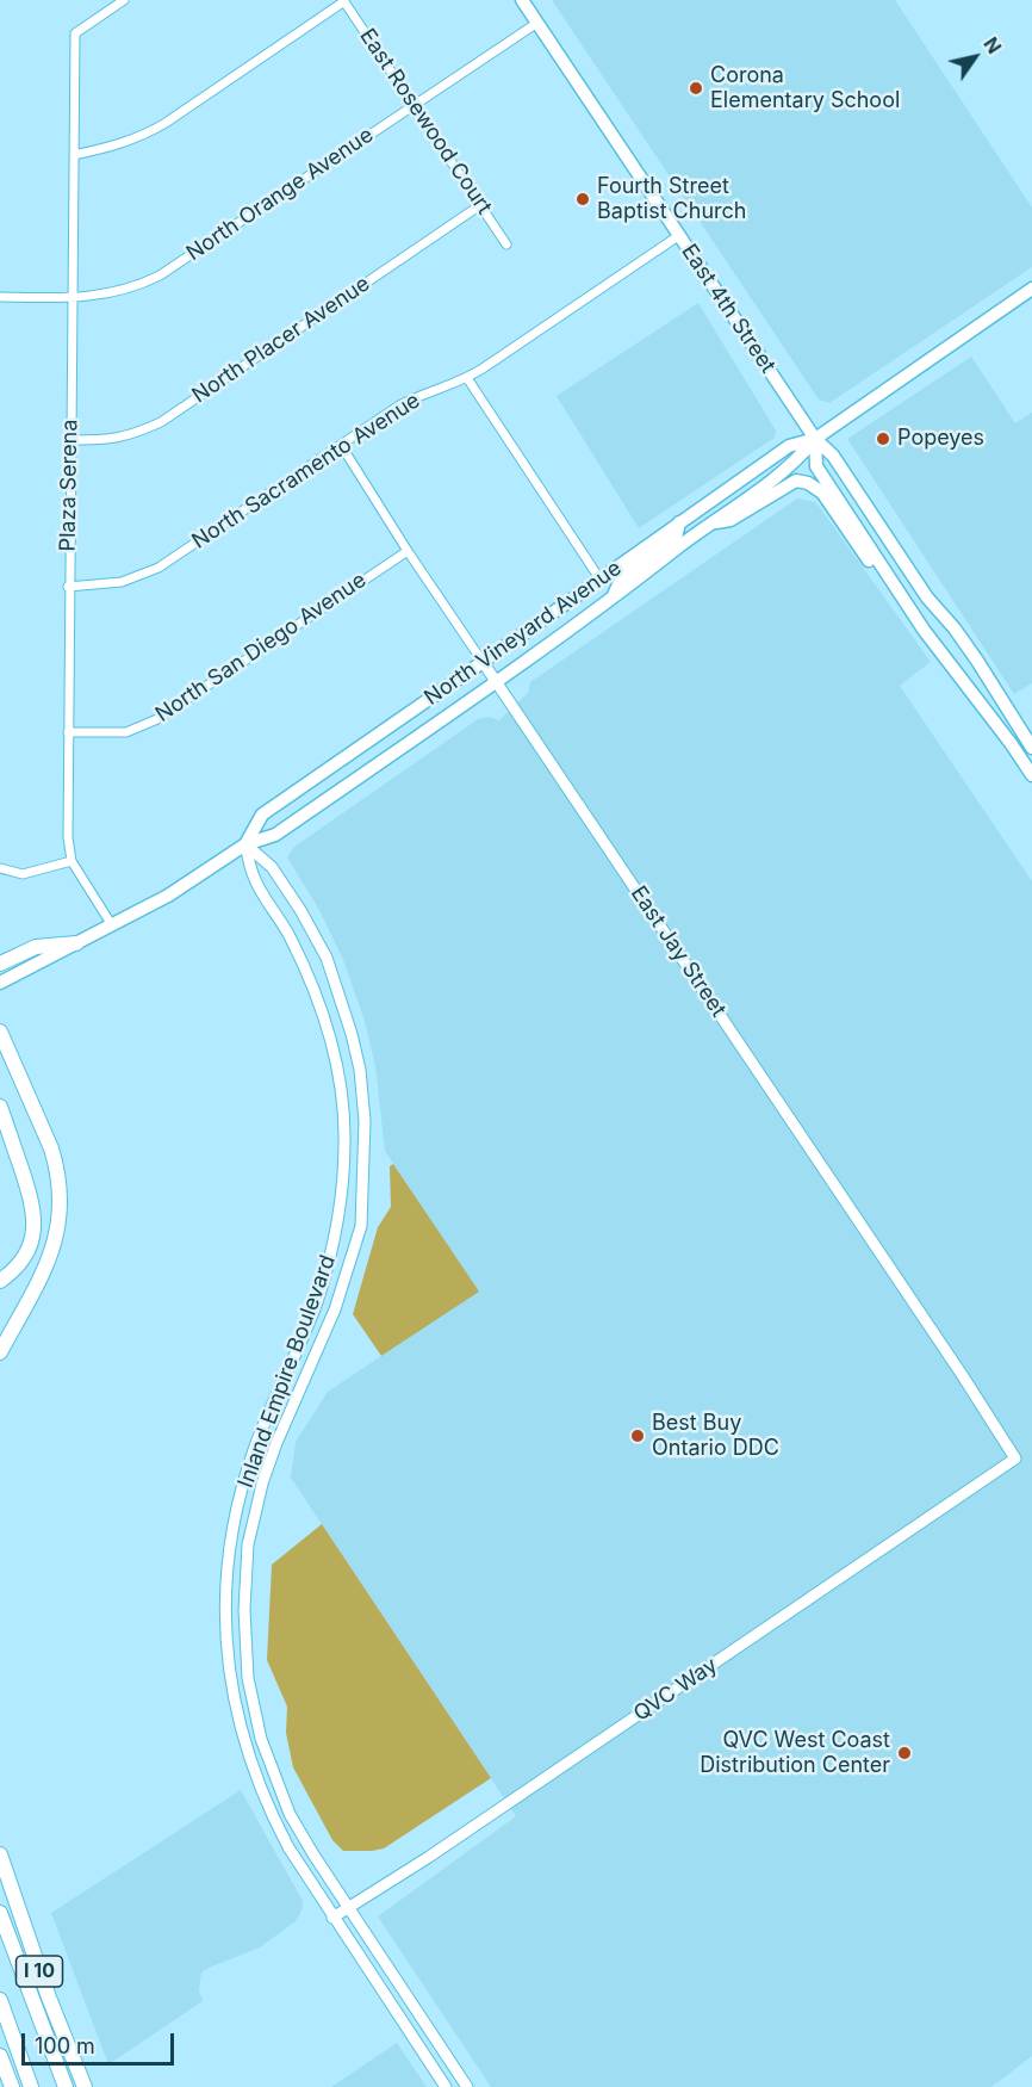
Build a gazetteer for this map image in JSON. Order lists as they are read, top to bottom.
{
  "streets": {
    "highway": ["I 10"],
    "main road": [
      "East 4th Street",
      "North Vineyard Avenue",
      "East Jay Street",
      "Inland Empire Boulevard",
      "QVC Way"
    ],
    "street": [
      "East Rosewood Court",
      "North Orange Avenue",
      "North Placer Avenue",
      "North Sacramento Avenue",
      "Plaza Serena",
      "North San Diego Avenue"
    ]
  },
  "crossings": [
    ["East Rosewood Court", "North Orange Avenue"],
    ["East Rosewood Court", "North Placer Avenue"],
    ["North Orange Avenue", "East 4th Street"],
    ["North Orange Avenue", "Plaza Serena"],
    ["East 4th Street", "North Sacramento Avenue"],
    ["East 4th Street", "North Vineyard Avenue"],
    ["North Placer Avenue", "Plaza Serena"],
    ["North Sacramento Avenue", "Plaza Serena"],
    ["North Sacramento Avenue", "East Jay Street"],
    ["Plaza Serena", "North Vineyard Avenue"],
    ["Plaza Serena", "North San Diego Avenue"],
    ["North Vineyard Avenue", "East Jay Street"],
    ["North Vineyard Avenue", "Inland Empire Boulevard"],
    ["North San Diego Avenue", "East Jay Street"],
    ["East Jay Street", "QVC Way"],
    ["Inland Empire Boulevard", "QVC Way"]
  ],
  "places": [
    "Corona Elementary School",
    "Fourth Street Baptist Church",
    "Popeyes",
    "Best Buy Ontario DDC",
    "QVC West Coast Distribution Center"
  ],
  "scale_bar": "100 m",
  "north": "top right"
}
